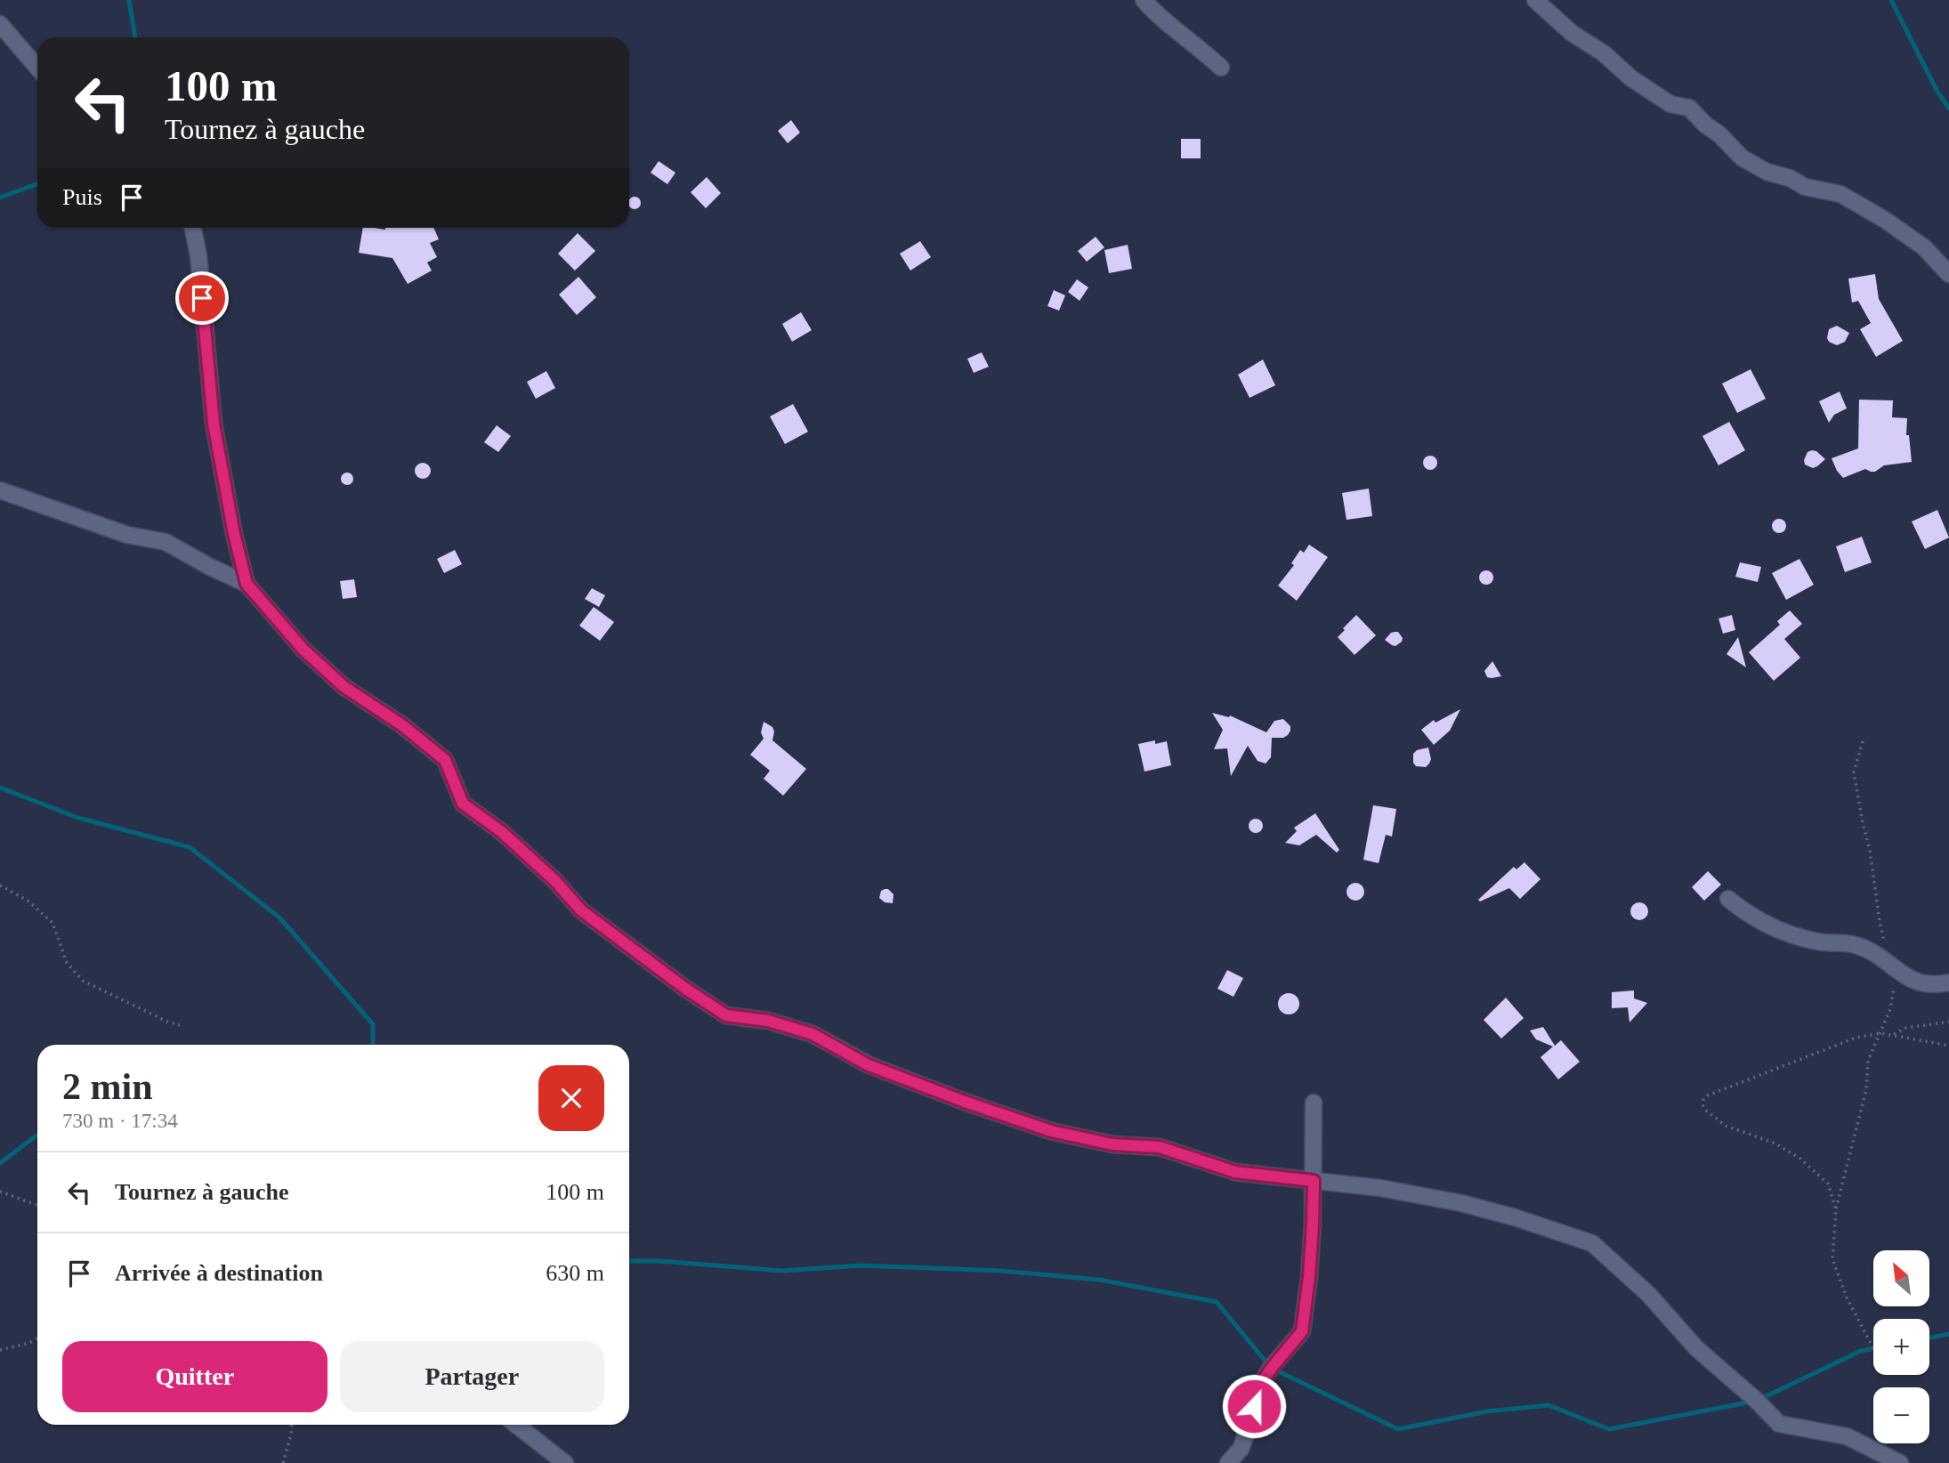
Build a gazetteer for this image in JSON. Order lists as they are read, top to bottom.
{
  "north": "top left",
  "page": {
    "turn": ["100 m", "Tournez à gauche"],
    "then": "Puis",
    "heading": ["2 min", "730 m · 17:34"],
    "list": [
      {
        "name": "Tournez à gauche",
        "value": "100 m"
      },
      {
        "name": "Arrivée à destination",
        "value": "630 m"
      }
    ],
    "map_buttons": ["+", "−"],
    "buttons": ["Quitter", "Partager"]
  }
}
